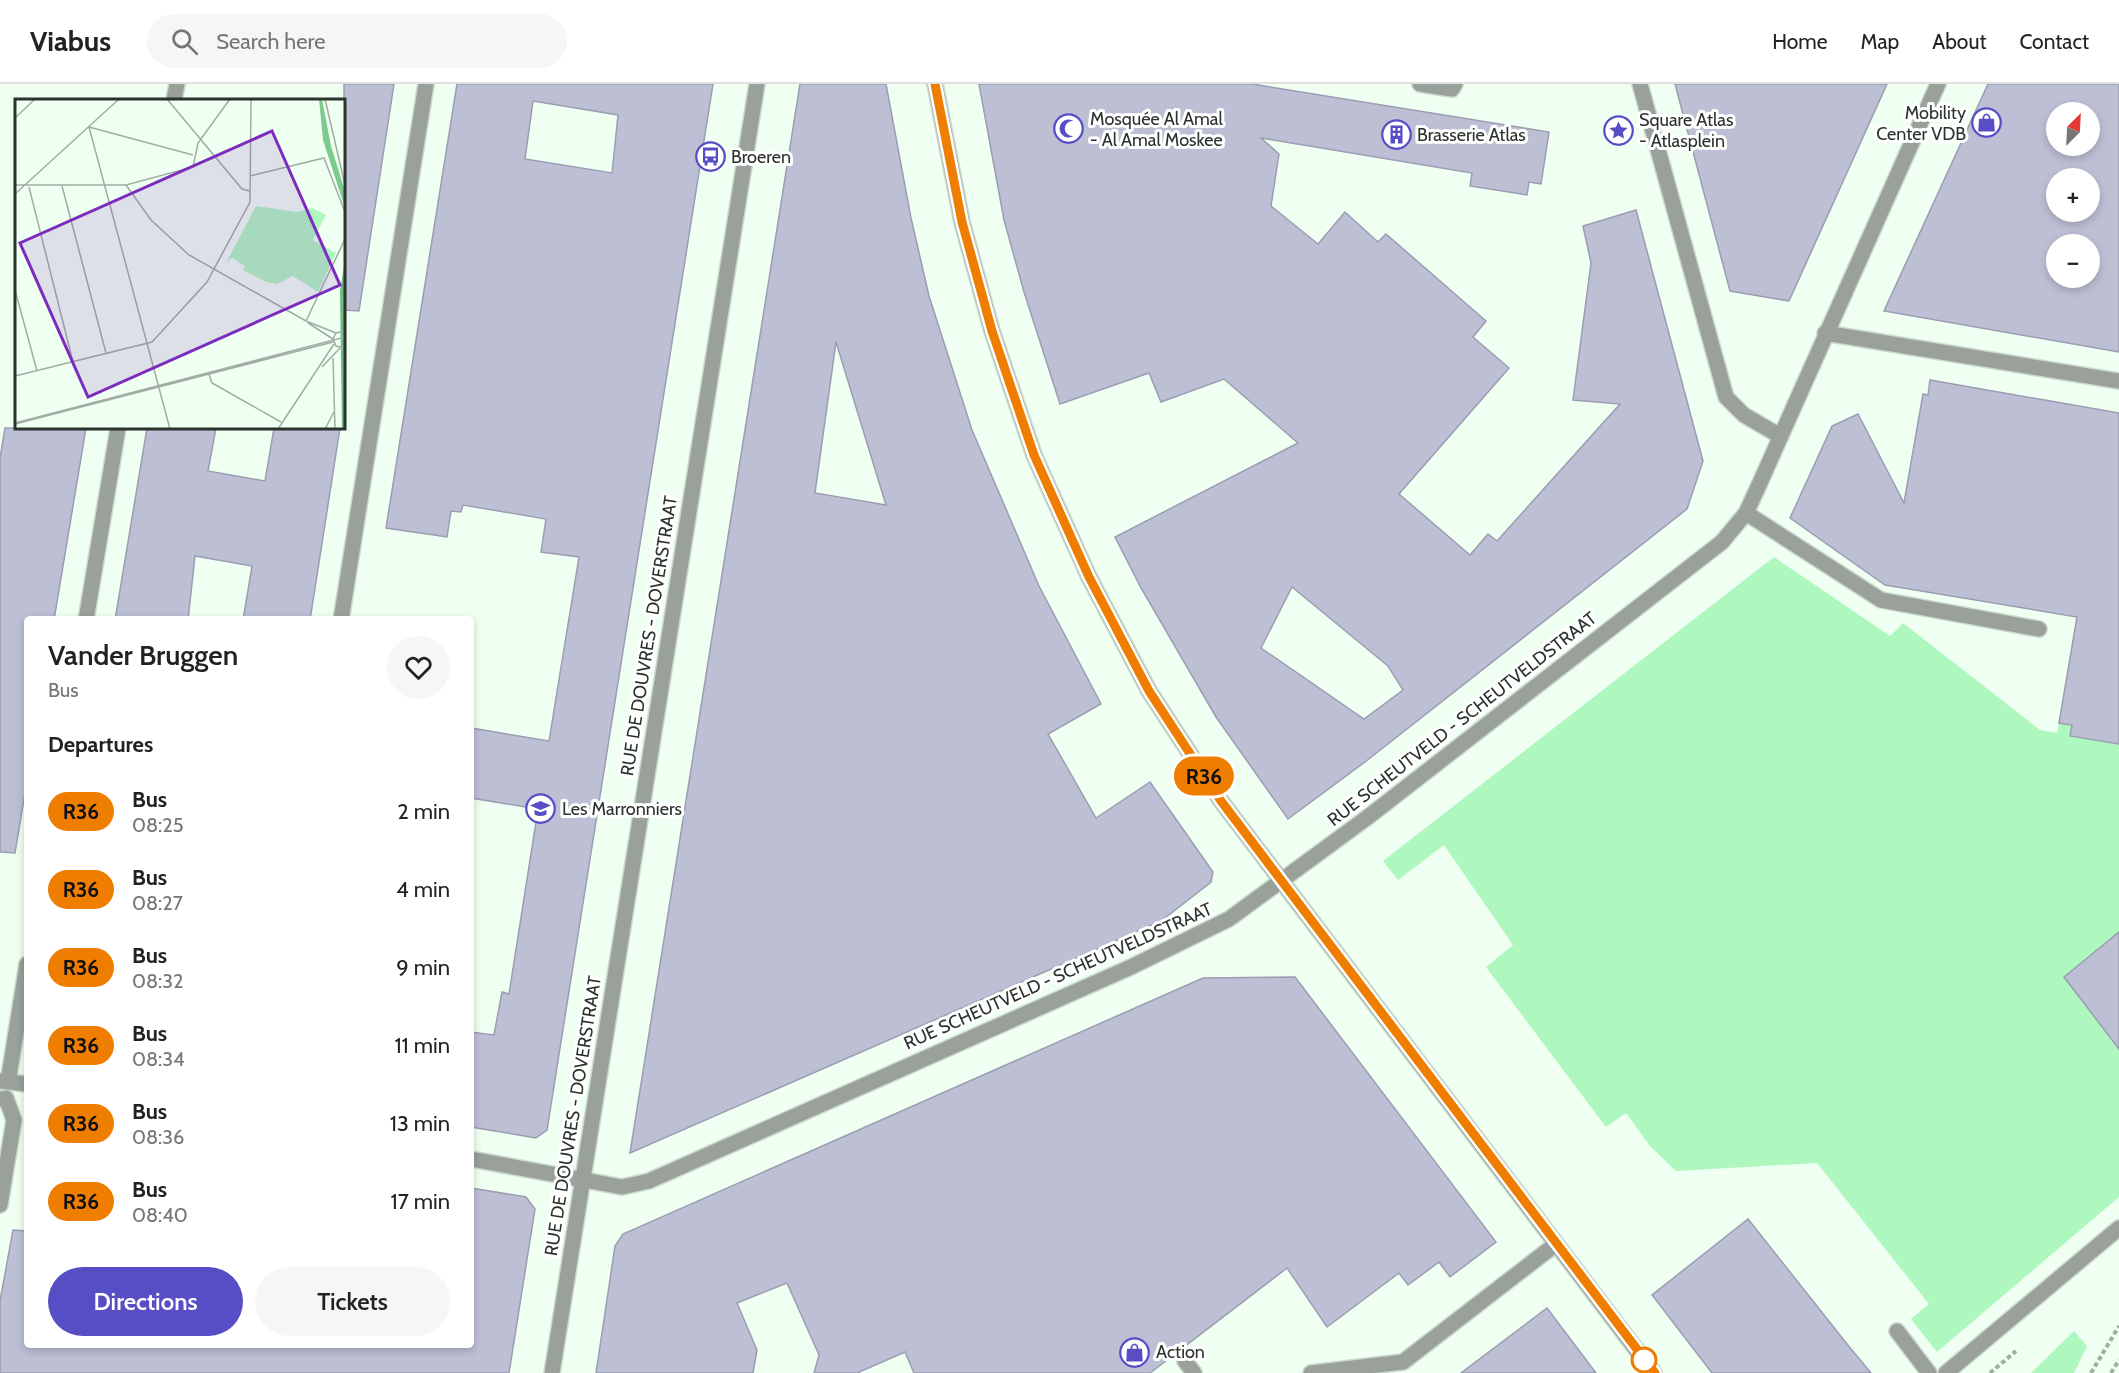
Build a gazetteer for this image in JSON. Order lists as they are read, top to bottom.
{
  "streets": {
    "street": ["RUE DE DOUVRES - DOVERSTRAAT", "RUE SCHEUTVELD - SCHEUTVELDSTRAAT"]
  },
  "crossings": [
    ["RUE DE DOUVRES - DOVERSTRAAT", "RUE SCHEUTVELD - SCHEUTVELDSTRAAT"]
  ],
  "places": {
    "shop": ["Mobility Center VDB", "Action"],
    "mosque": ["Mosquée Al Amal - Al Amal Moskee"],
    "place": ["Square Atlas - Atlasplein"],
    "building": ["Brasserie Atlas"],
    "bus stop": ["Broeren"],
    "school or university": ["Les Marronniers"]
  },
  "lines": ["bus line R36"],
  "north": "top right",
  "page": {
    "header": "Viabus",
    "search": "Search here",
    "nav": [
      "Home",
      "Map",
      "About",
      "Contact"
    ],
    "on_map": "R36",
    "map_buttons": ["+", "−"],
    "heading": [
      ["Vander Bruggen", "Bus"],
      "Departures"
    ],
    "list": [
      {
        "mark": "R36",
        "name": "Bus",
        "note": "08:25",
        "value": "2 min"
      },
      {
        "mark": "R36",
        "name": "Bus",
        "note": "08:27",
        "value": "4 min"
      },
      {
        "mark": "R36",
        "name": "Bus",
        "note": "08:32",
        "value": "9 min"
      },
      {
        "mark": "R36",
        "name": "Bus",
        "note": "08:34",
        "value": "11 min"
      },
      {
        "mark": "R36",
        "name": "Bus",
        "note": "08:36",
        "value": "13 min"
      },
      {
        "mark": "R36",
        "name": "Bus",
        "note": "08:40",
        "value": "17 min"
      }
    ],
    "buttons": ["Directions", "Tickets"]
  }
}
